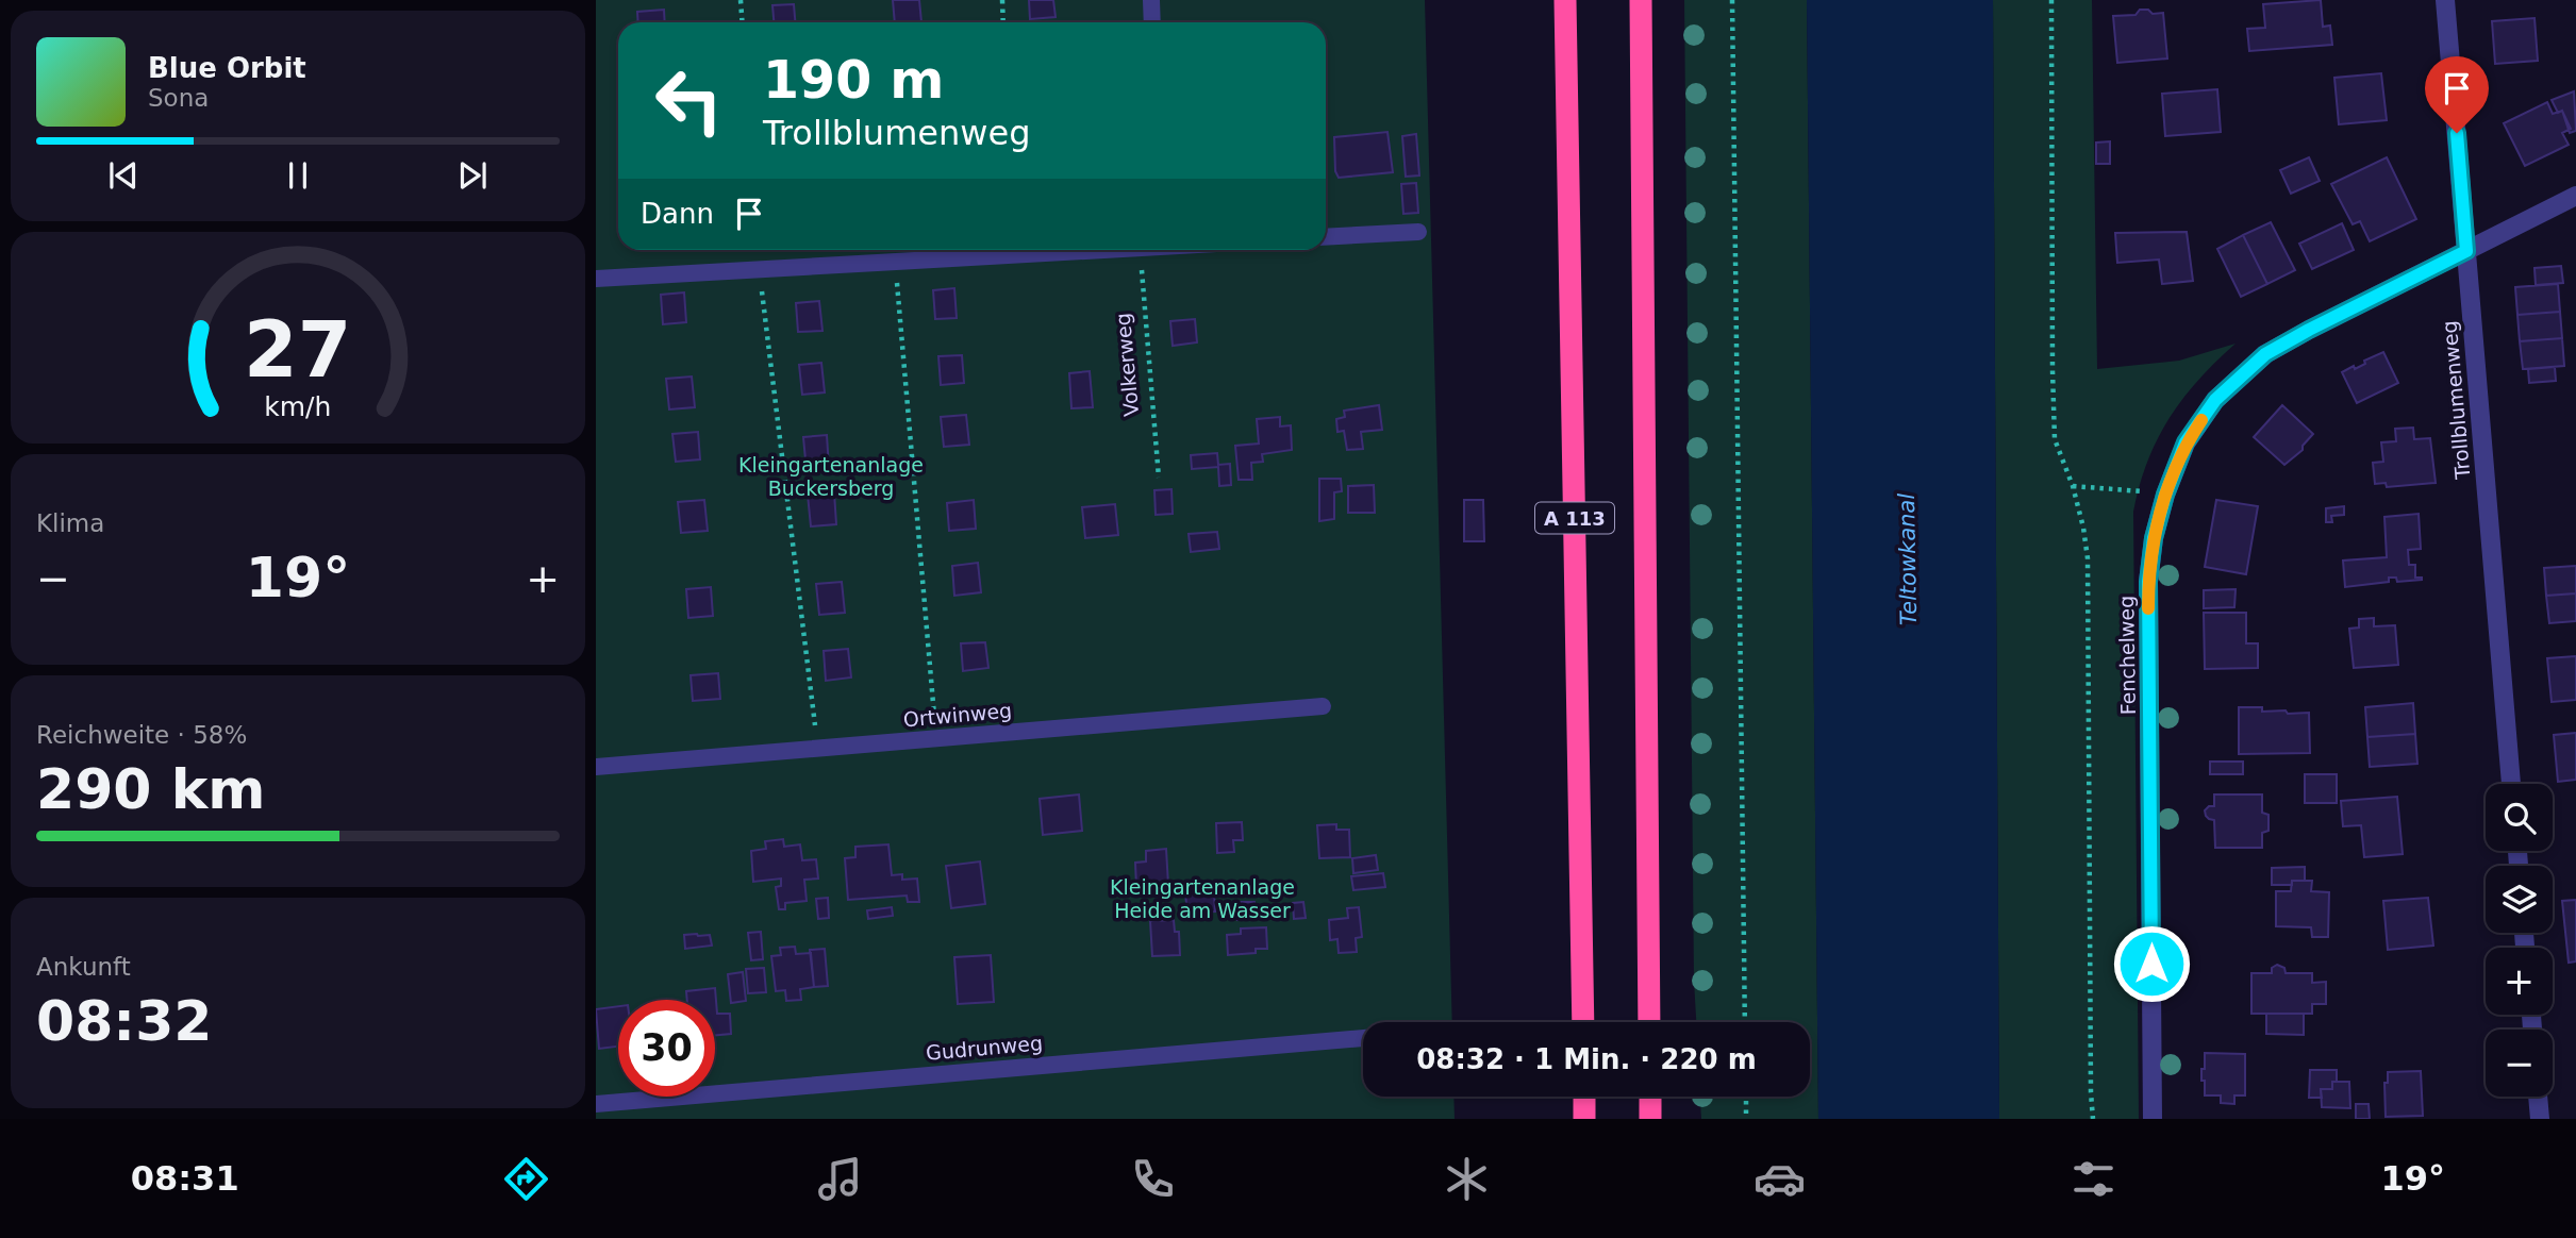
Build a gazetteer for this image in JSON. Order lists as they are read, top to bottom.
{
  "streets": {
    "highway": ["A 113"],
    "street": ["Trollblumenweg", "Fenchelweg"],
    "lane": ["Ortwinweg", "Gudrunweg"],
    "path": ["Volkerweg"]
  },
  "crossings": [
    ["Trollblumenweg", "Fenchelweg"]
  ],
  "water": ["Teltowkanal"],
  "parks": ["Kleingartenanlage Buckersberg", "Kleingartenanlage Heide am Wasser"],
  "page": {
    "turn": ["190 m", "Trollblumenweg"],
    "song": ["Blue Orbit", "Sona"],
    "then": "Dann",
    "tile": [
      "Klima",
      ["Reichweite · 58%", "290 km"],
      ["Ankunft", "08:32"]
    ],
    "heat": ["−", "19°", "+"],
    "map_buttons": ["+", "−"],
    "limit": "30",
    "trip": "08:32 · 1 Min. · 220 m",
    "tabs": ["08:31", "19°"],
    "gauge": ["27", "km/h"]
  }
}
